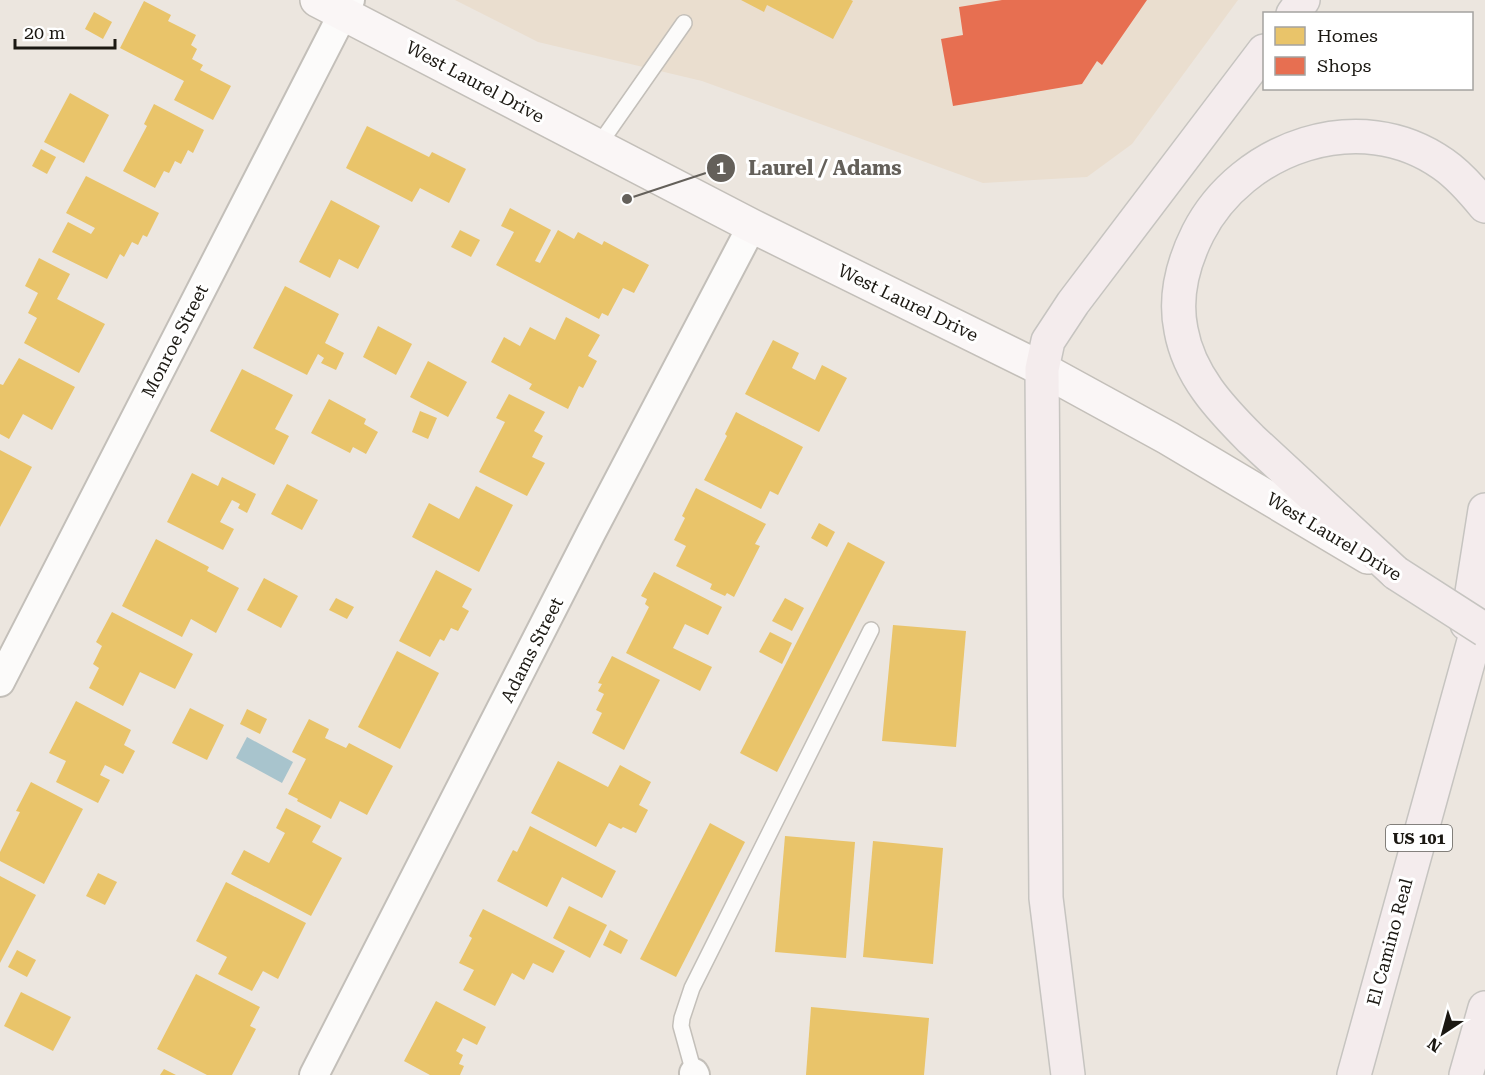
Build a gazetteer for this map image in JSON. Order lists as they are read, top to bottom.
{
  "streets": {
    "highway": ["West Laurel Drive", "US 101", "El Camino Real"],
    "street": ["Monroe Street", "Adams Street"]
  },
  "crossings": [
    ["West Laurel Drive", "Monroe Street"],
    ["West Laurel Drive", "Adams Street"]
  ],
  "places": ["Laurel / Adams"],
  "legend": ["Homes", "Shops"],
  "scale_bar": "20 m",
  "north": "bottom left"
}
